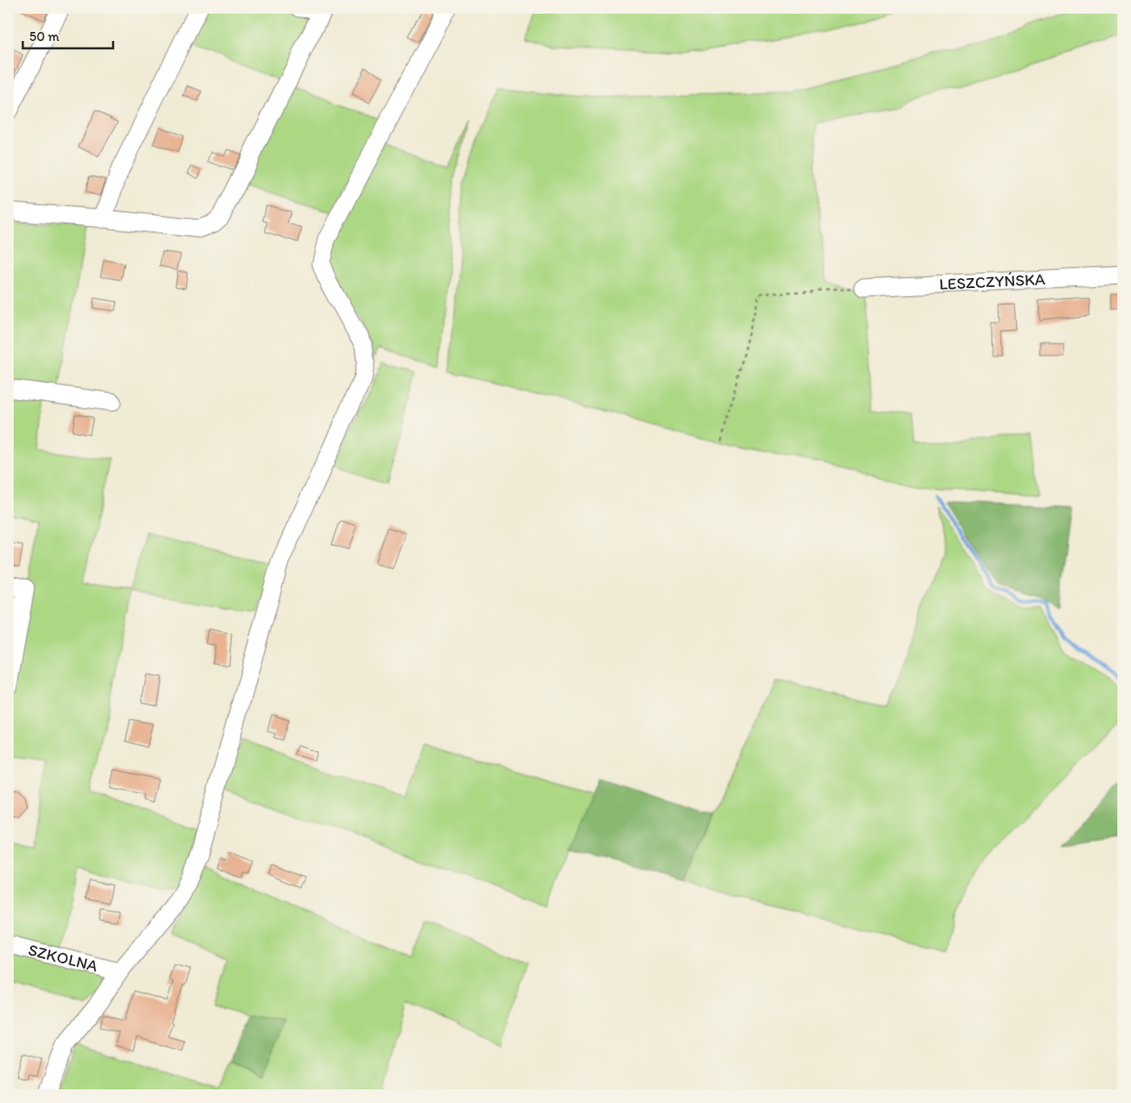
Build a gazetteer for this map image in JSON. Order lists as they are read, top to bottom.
{
  "streets": {
    "street": ["LESZCZYŃSKA", "SZKOLNA"]
  },
  "scale_bar": "50 m"
}
